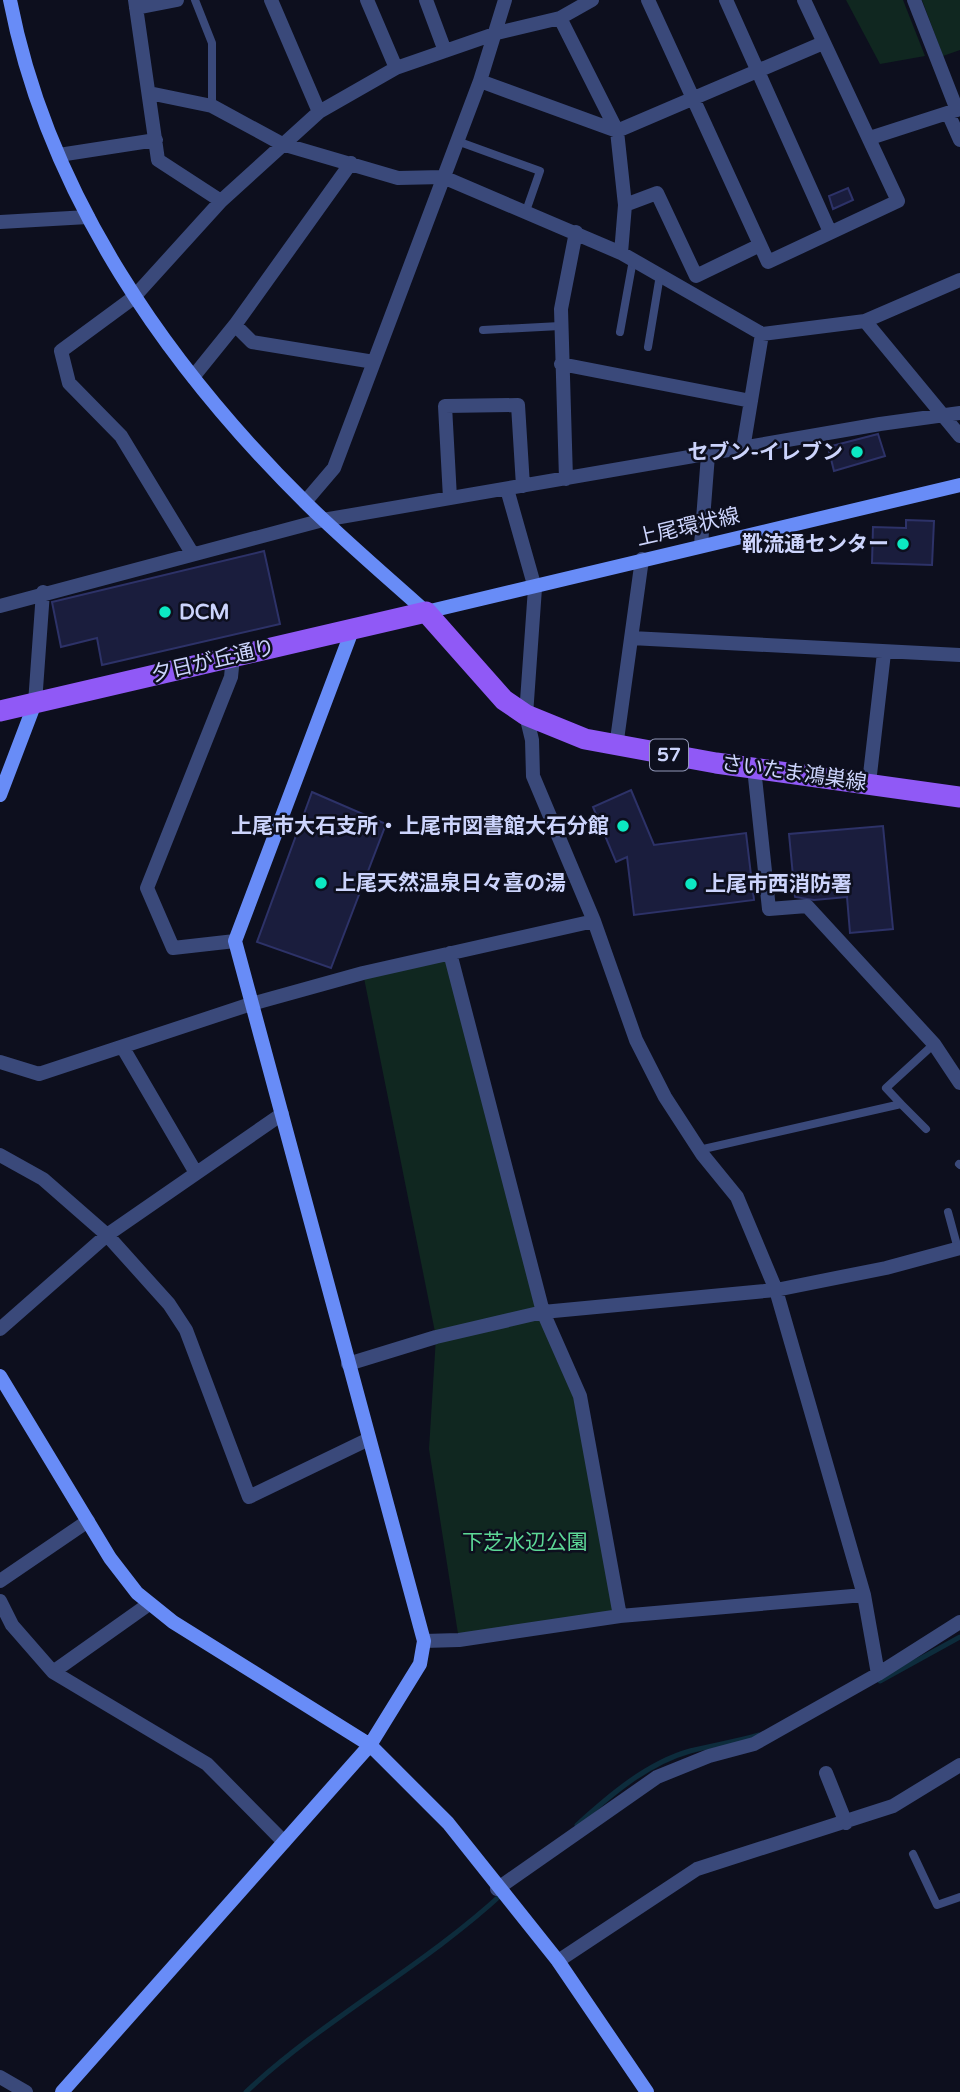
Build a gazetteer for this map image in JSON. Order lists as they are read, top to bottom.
{
  "streets": {
    "main road": ["夕日が丘通り", "57", "さいたま鴻巣線"],
    "street": ["上尾環状線"]
  },
  "crossings": [
    ["上尾環状線", "夕日が丘通り"],
    ["上尾環状線", "さいたま鴻巣線"],
    ["夕日が丘通り", "さいたま鴻巣線"]
  ],
  "parks": ["下芝水辺公園"],
  "places": [
    "セブン-イレブン",
    "靴流通センター",
    "DCM",
    "上尾市大石支所・上尾市図書館大石分館",
    "上尾天然温泉日々喜の湯",
    "上尾市西消防署"
  ]
}
